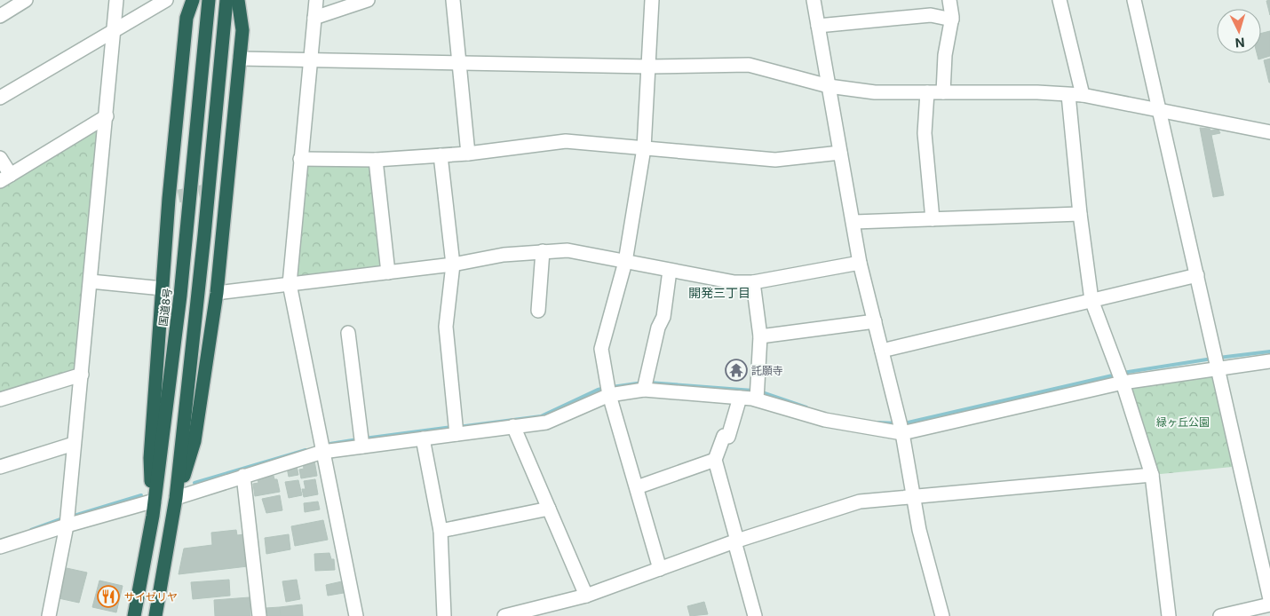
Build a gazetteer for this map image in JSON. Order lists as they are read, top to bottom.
{
  "streets": {
    "highway": ["国道8号"]
  },
  "districts": ["開発三丁目"],
  "parks": ["緑ヶ丘公園"],
  "places": {
    "temple": ["託願寺"],
    "restaurant": ["サイゼリヤ"]
  },
  "north": "bottom"
}
